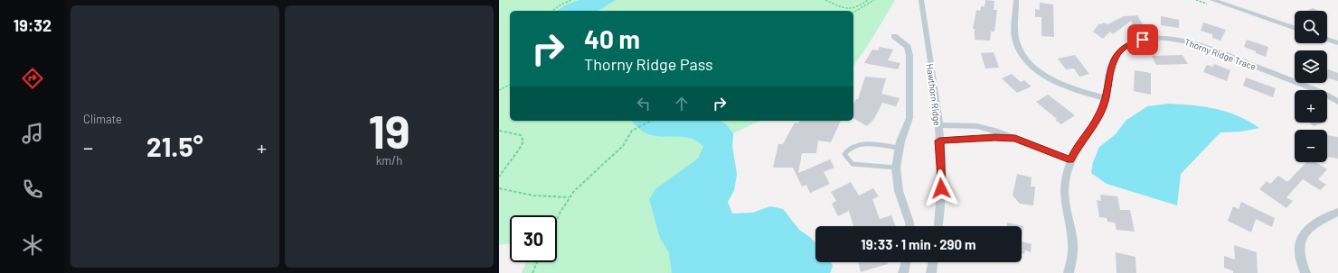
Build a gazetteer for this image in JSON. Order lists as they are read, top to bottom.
{
  "streets": {
    "street": ["Thorny Ridge Trace", "Hawthorn Ridge"]
  },
  "page": {
    "tabs": "19:32",
    "tile": [
      "Climate",
      ["19", "km/h"]
    ],
    "map_buttons": ["+", "−"],
    "turn": ["40 m", "Thorny Ridge Pass"],
    "heat": ["−", "21.5°", "+"],
    "limit": "30",
    "trip": "19:33 · 1 min · 290 m"
  }
}
